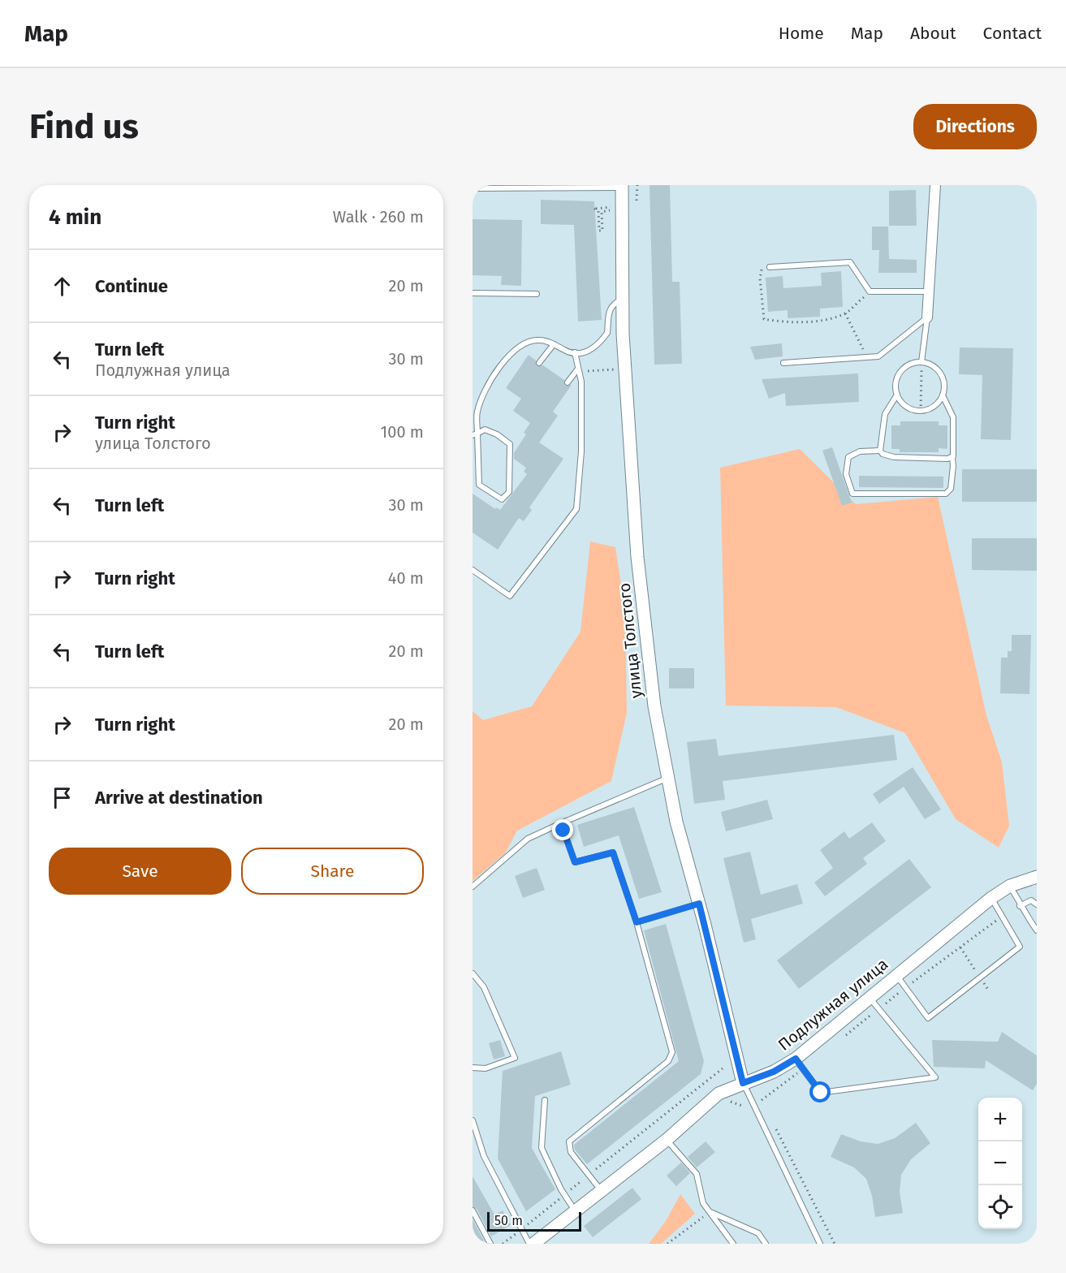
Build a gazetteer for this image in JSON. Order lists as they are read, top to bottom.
{
  "streets": {
    "street": ["улица Толстого", "Подлужная улица"]
  },
  "crossings": [
    ["улица Толстого", "Подлужная улица"]
  ],
  "scale_bar": "50 m",
  "page": {
    "header": "Map",
    "nav": [
      "Home",
      "Map",
      "About",
      "Contact"
    ],
    "buttons": [
      "Directions",
      ["Save", "Share"]
    ],
    "title": "Find us",
    "heading": ["4 min", "Walk · 260 m"],
    "list": [
      ["Continue", "20 m"],
      ["Turn left", "Подлужная улица", "30 m"],
      ["Turn right", "улица Толстого", "100 m"],
      ["Turn left", "30 m"],
      ["Turn right", "40 m"],
      ["Turn left", "20 m"],
      ["Turn right", "20 m"],
      "Arrive at destination"
    ],
    "map_buttons": ["+", "−"],
    "scale": "50 m"
  }
}
